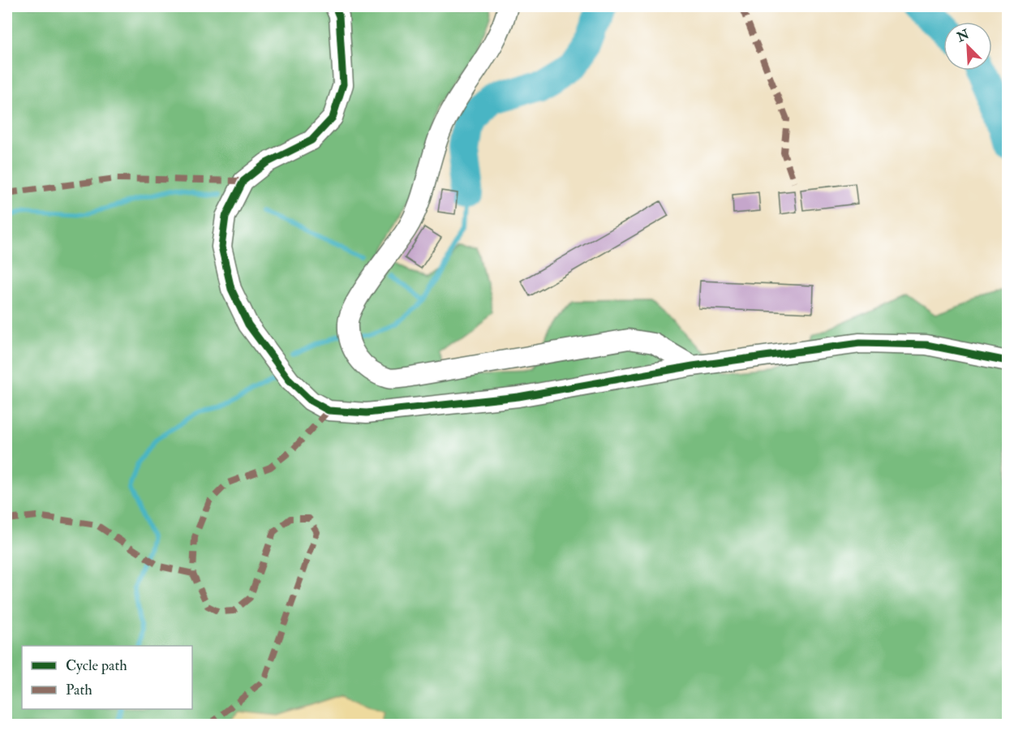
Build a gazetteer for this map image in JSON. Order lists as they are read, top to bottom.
{
  "legend": ["Cycle path", "Path"],
  "north": "top left"
}
